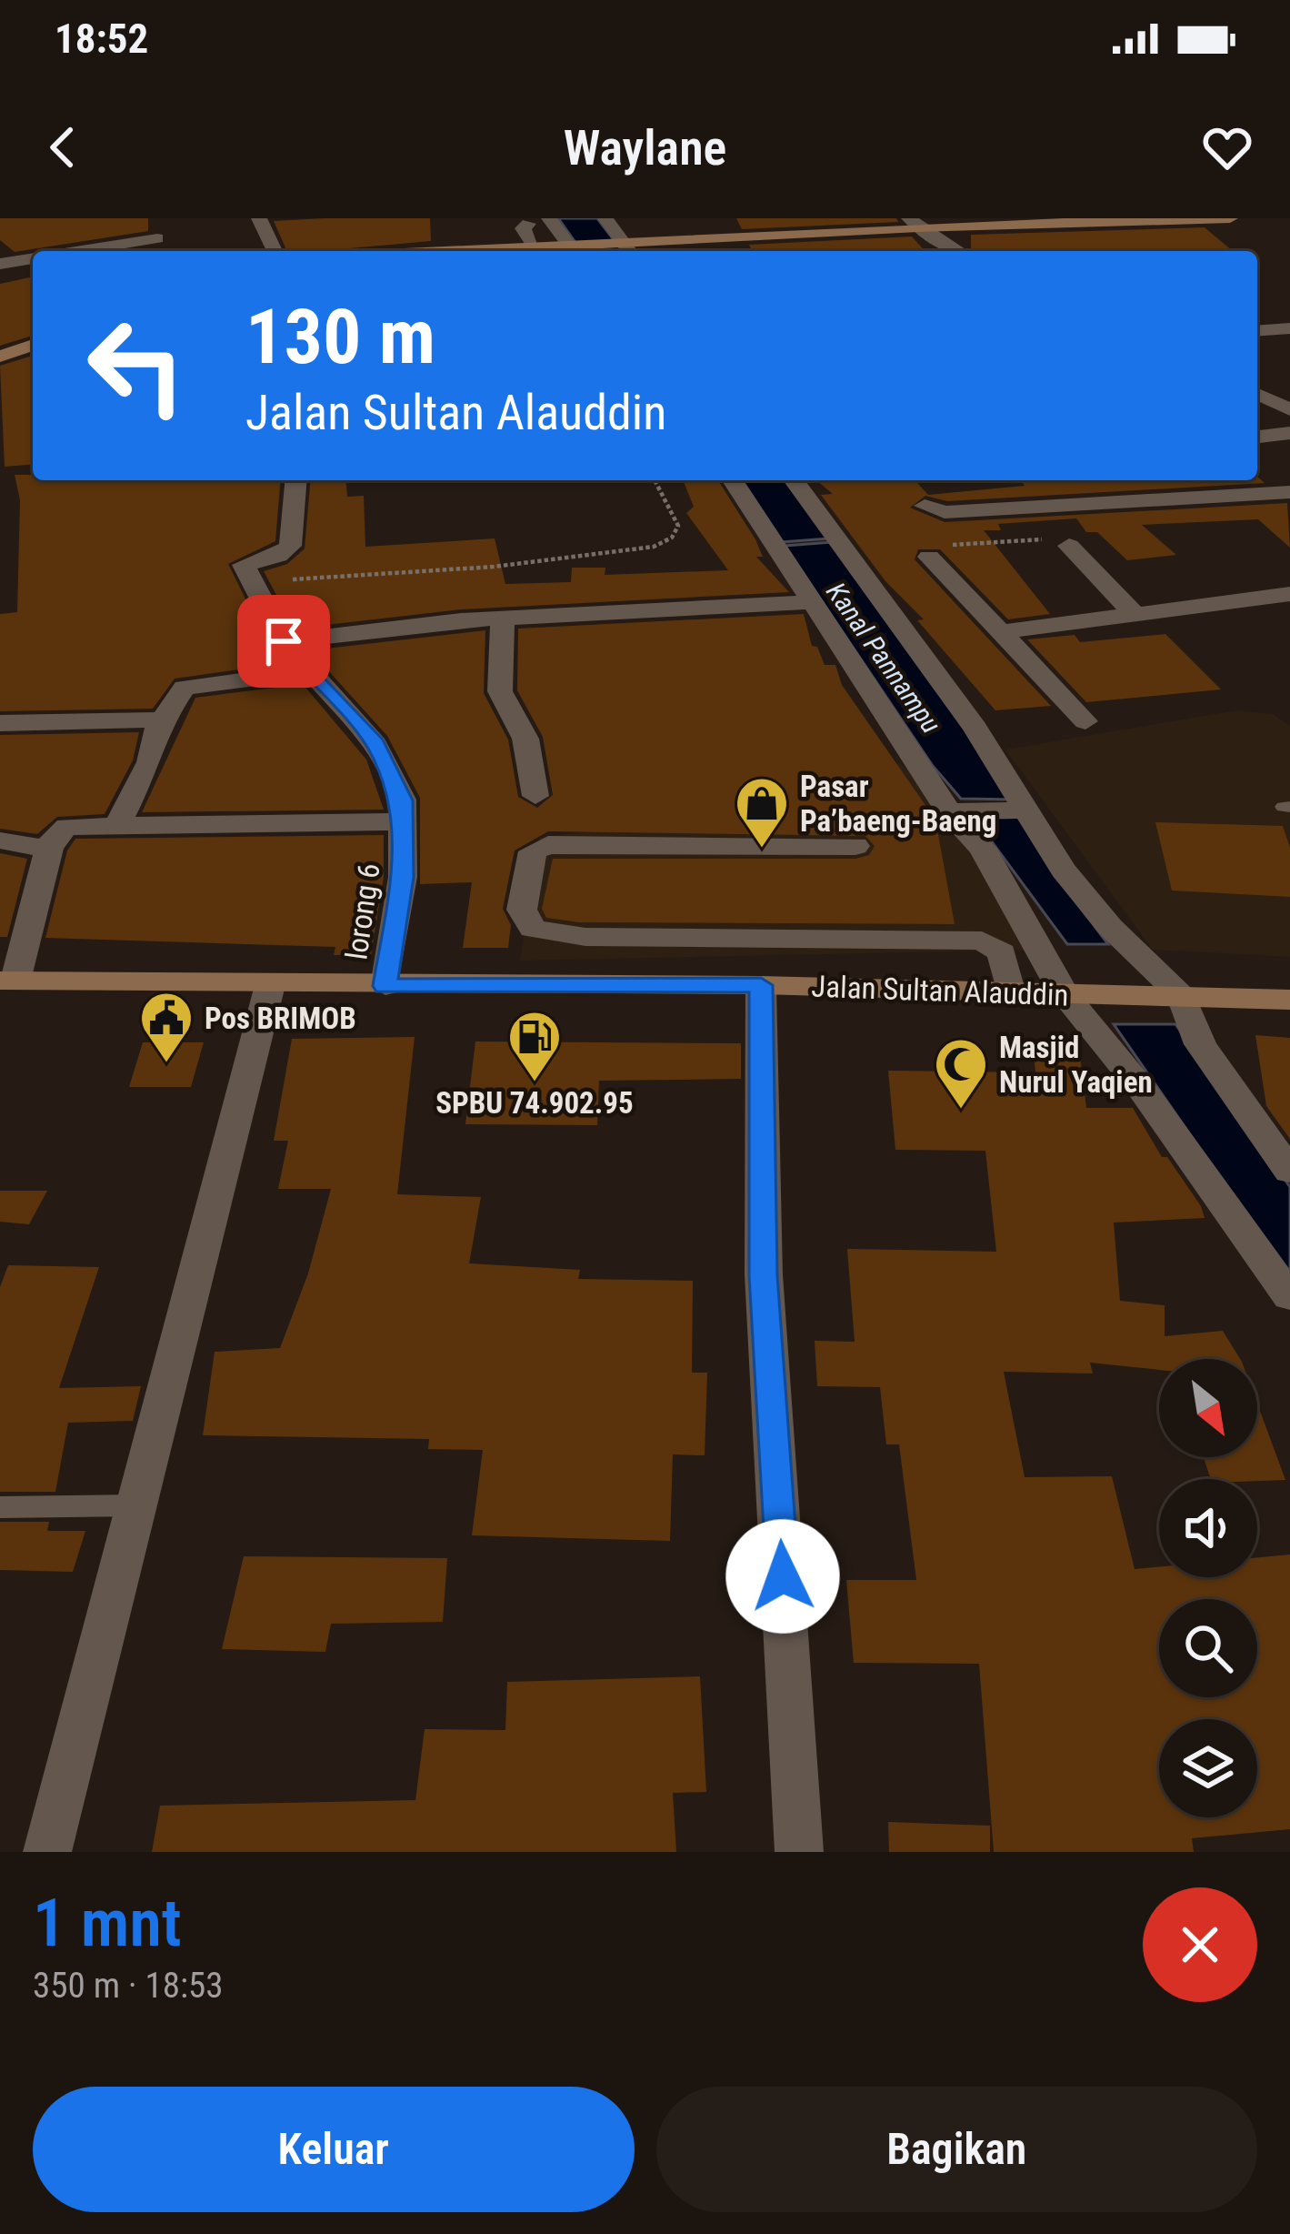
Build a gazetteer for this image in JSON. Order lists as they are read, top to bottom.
{
  "streets": {
    "main road": ["Jalan Sultan Alauddin"],
    "street": ["lorong 6"]
  },
  "crossings": [
    ["lorong 6", "Jalan Sultan Alauddin"]
  ],
  "water": ["Kanal Pannampu"],
  "places": {
    "shop": ["Pasar Paʼbaeng-Baeng"],
    "public building": ["Pos BRIMOB"],
    "fuel station": ["SPBU 74.902.95"],
    "mosque": ["Masjid Nurul Yaqien"]
  },
  "north": "bottom right",
  "page": {
    "status": "18:52",
    "header": "Waylane",
    "turn": ["130 m", "Jalan Sultan Alauddin"],
    "heading": ["1 mnt", "350 m · 18:53"],
    "buttons": ["Keluar", "Bagikan"]
  }
}
